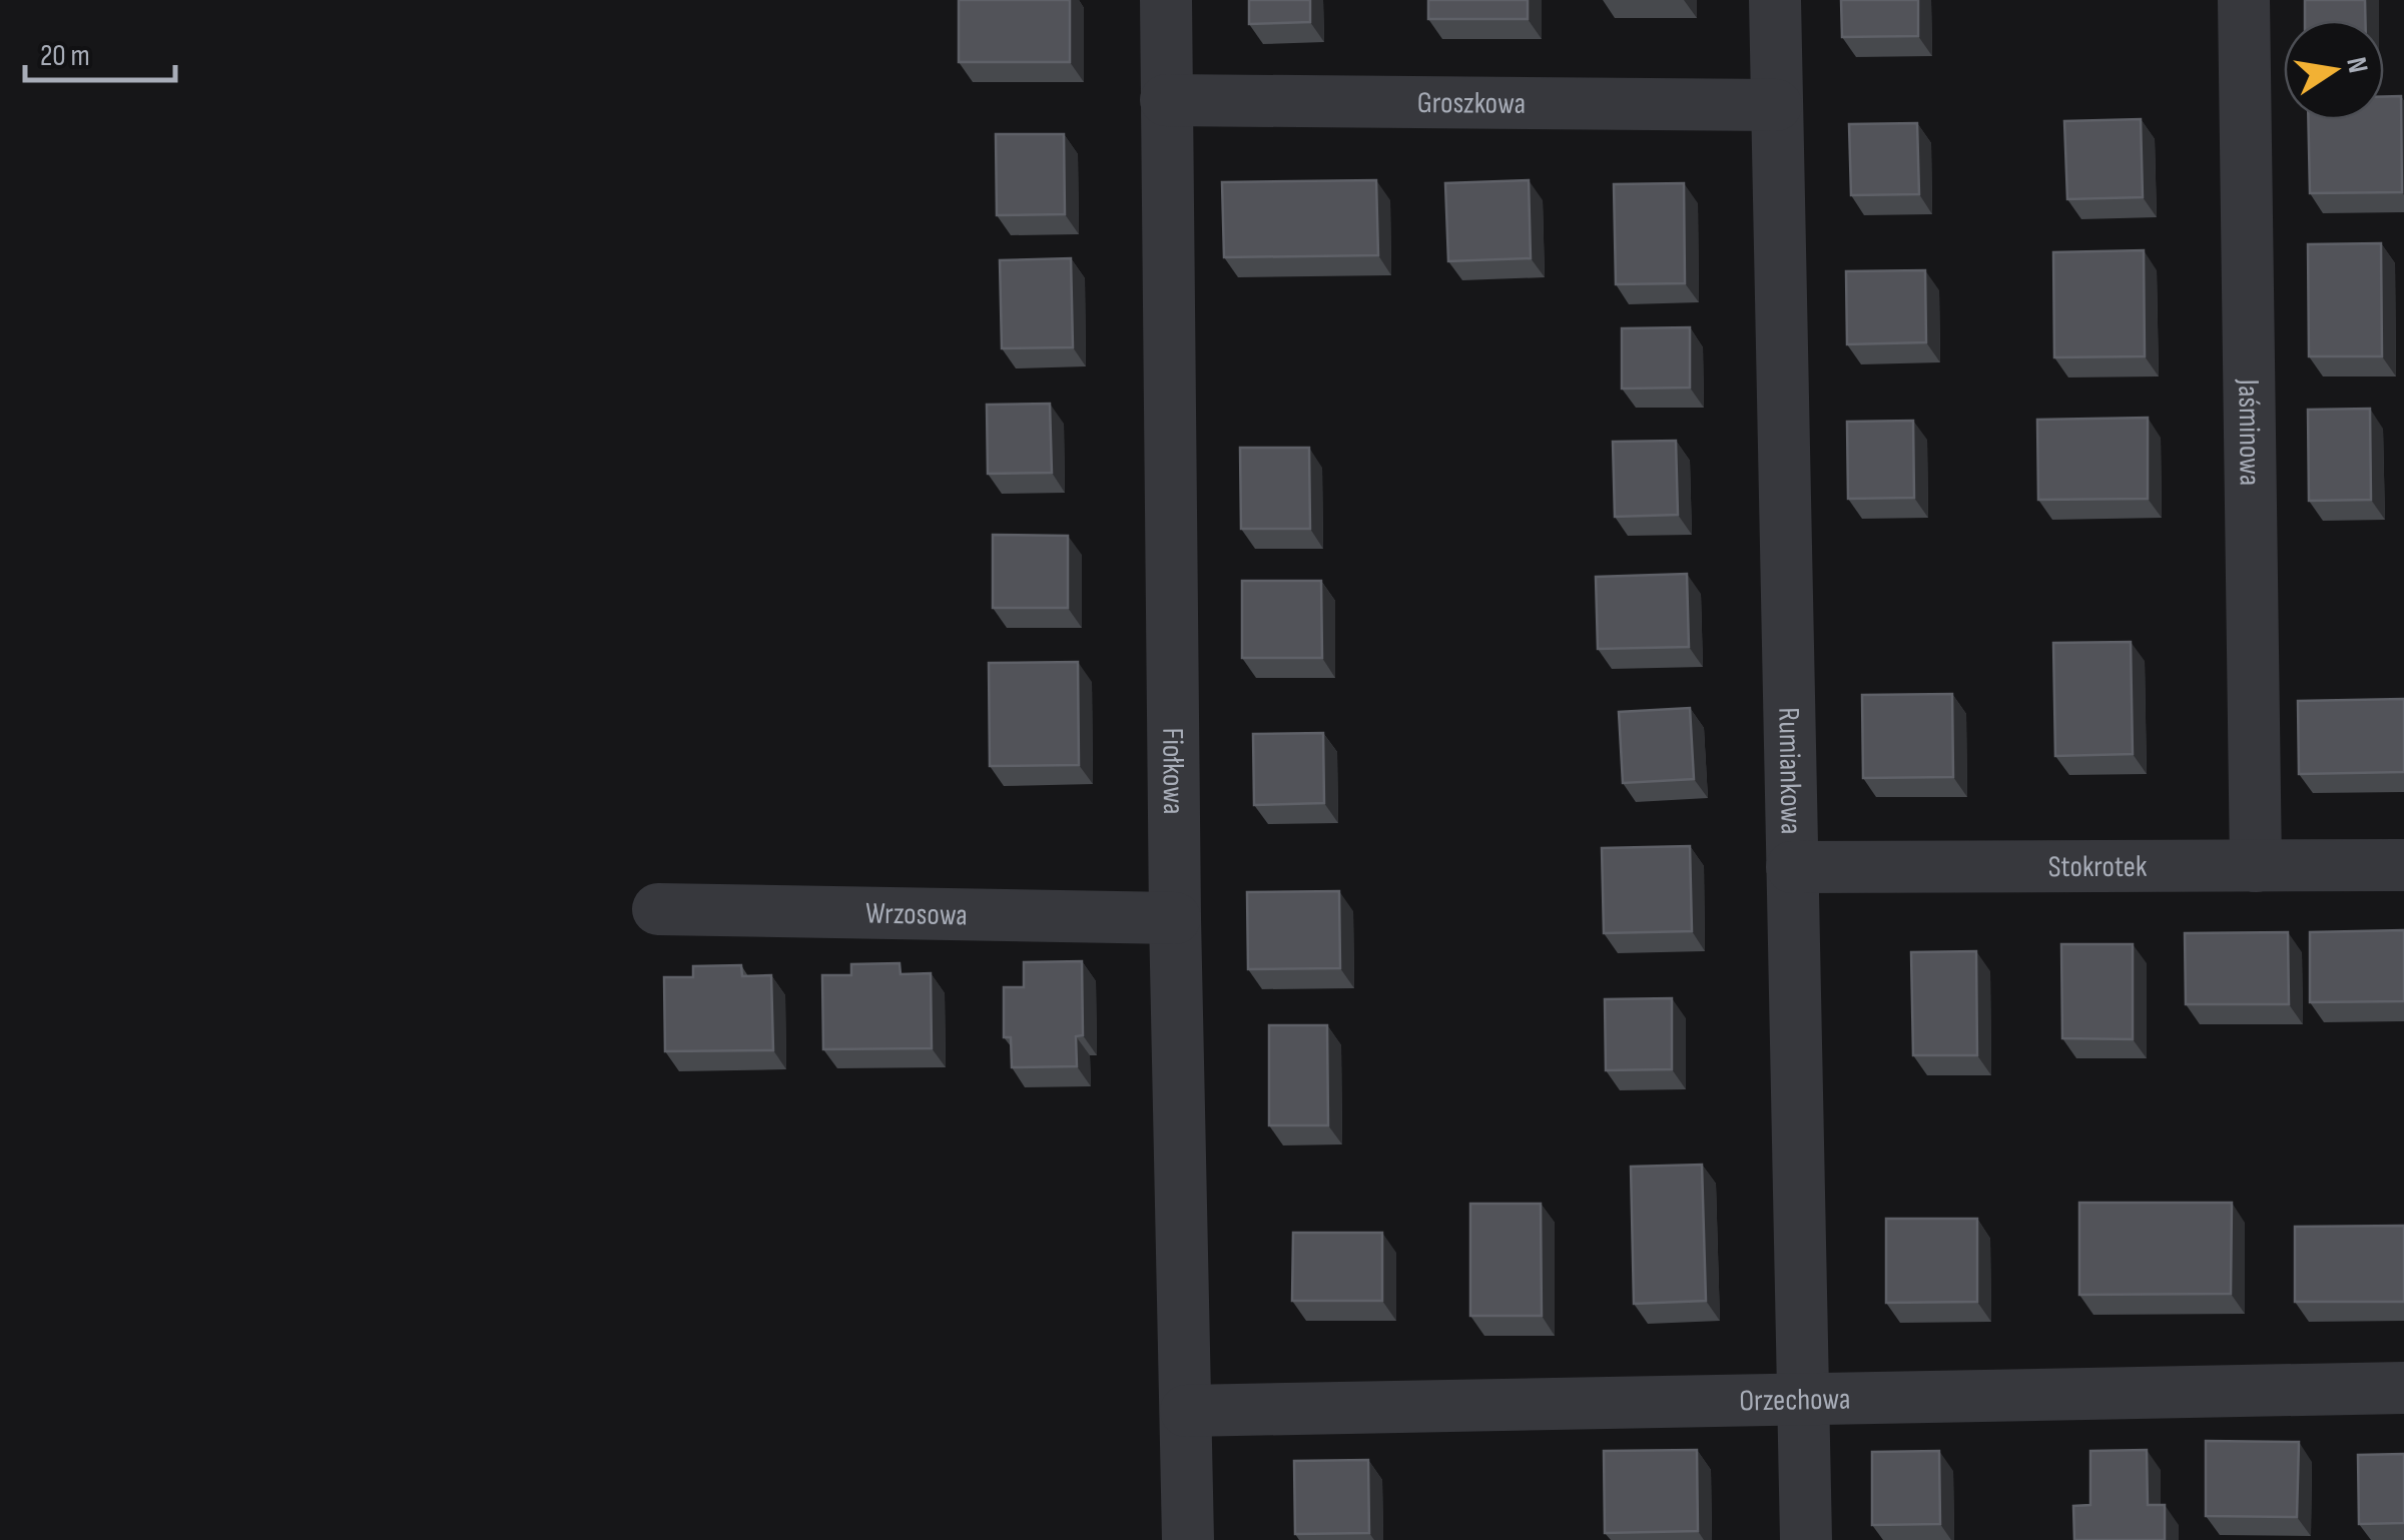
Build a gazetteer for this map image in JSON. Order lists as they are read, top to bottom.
{
  "streets": {
    "street": [
      "Groszkowa",
      "Jaśminowa",
      "Fiołkowa",
      "Rumiankowa",
      "Stokrotek",
      "Wrzosowa",
      "Orzechowa"
    ]
  },
  "crossings": [
    ["Groszkowa", "Fiołkowa"],
    ["Groszkowa", "Rumiankowa"],
    ["Jaśminowa", "Stokrotek"],
    ["Fiołkowa", "Wrzosowa"],
    ["Fiołkowa", "Orzechowa"],
    ["Rumiankowa", "Stokrotek"],
    ["Rumiankowa", "Orzechowa"]
  ],
  "scale_bar": "20 m",
  "north": "right"
}
